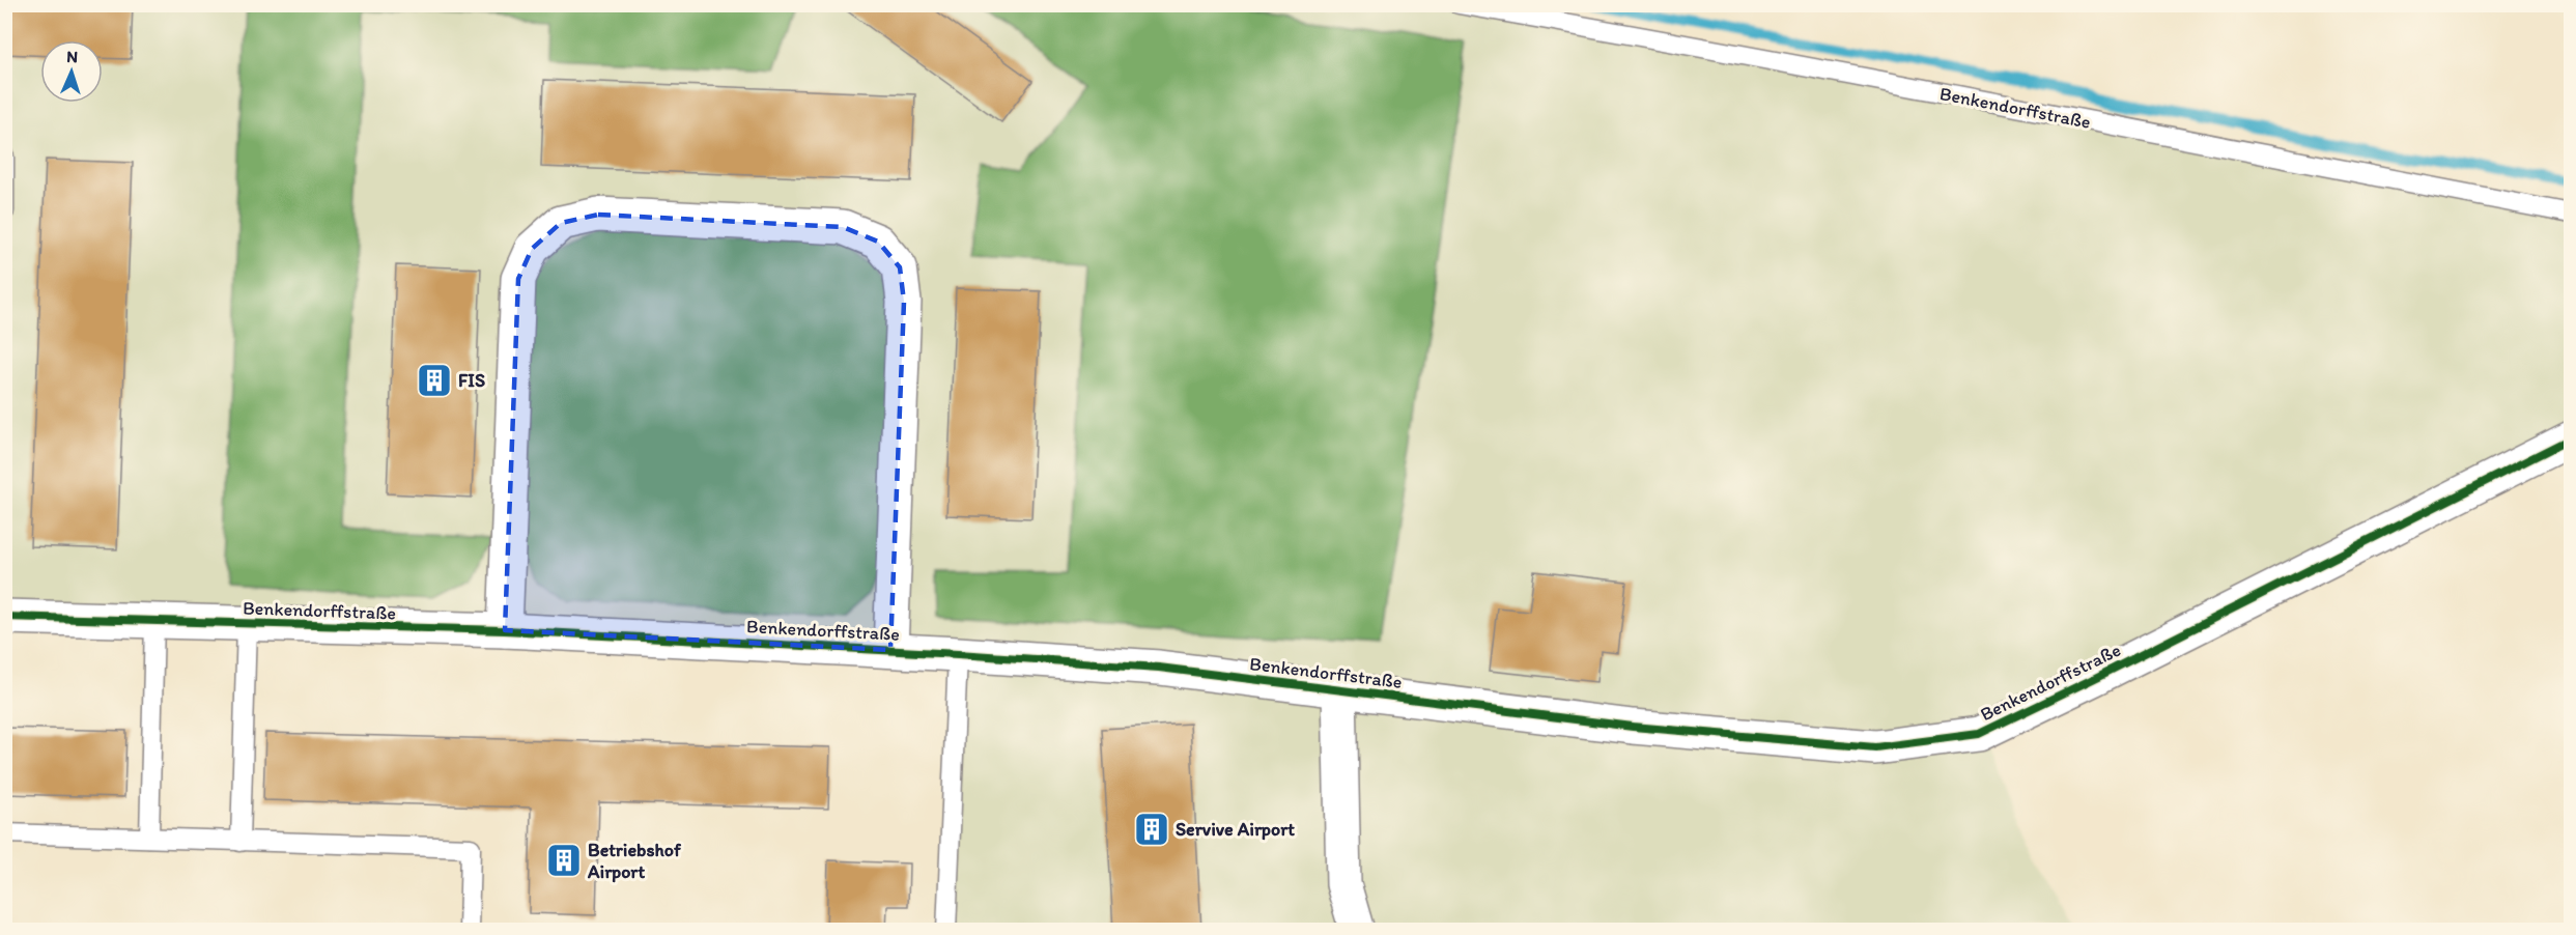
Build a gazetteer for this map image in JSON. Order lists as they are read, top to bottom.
{
  "streets": {
    "street": ["Benkendorffstraße"]
  },
  "places": {
    "building": ["FIS", "Servive Airport", "Betriebshof Airport"]
  },
  "north": "top"
}
